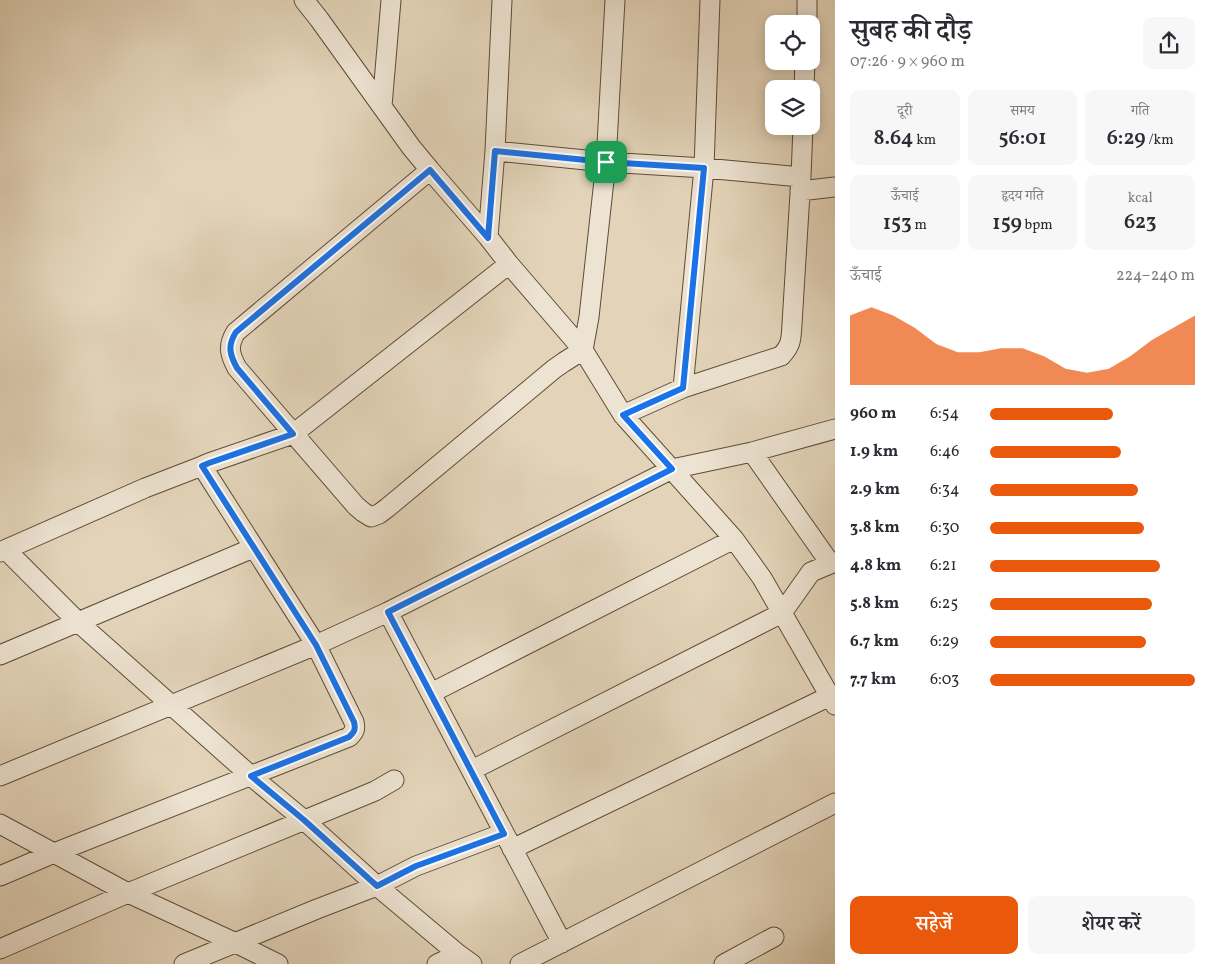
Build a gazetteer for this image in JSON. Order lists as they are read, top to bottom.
{
  "page": {
    "heading": ["सुबह की दौड़", "07:26 · 9 × 960 m"],
    "stats": [
      ["दूरी", "8.64 km"],
      ["समय", "56:01"],
      ["गति", "6:29 /km"],
      ["ऊँचाई", "153 m"],
      ["हृदय गति", "159 bpm"],
      ["kcal", "623"]
    ],
    "chart": ["ऊँचाई", "224–240 m"],
    "list": [
      {
        "name": "960 m",
        "note": "6:54"
      },
      {
        "name": "1.9 km",
        "note": "6:46"
      },
      {
        "name": "2.9 km",
        "note": "6:34"
      },
      {
        "name": "3.8 km",
        "note": "6:30"
      },
      {
        "name": "4.8 km",
        "note": "6:21"
      },
      {
        "name": "5.8 km",
        "note": "6:25"
      },
      {
        "name": "6.7 km",
        "note": "6:29"
      },
      {
        "name": "7.7 km",
        "note": "6:03"
      }
    ],
    "buttons": ["सहेजें", "शेयर करें"]
  }
}
